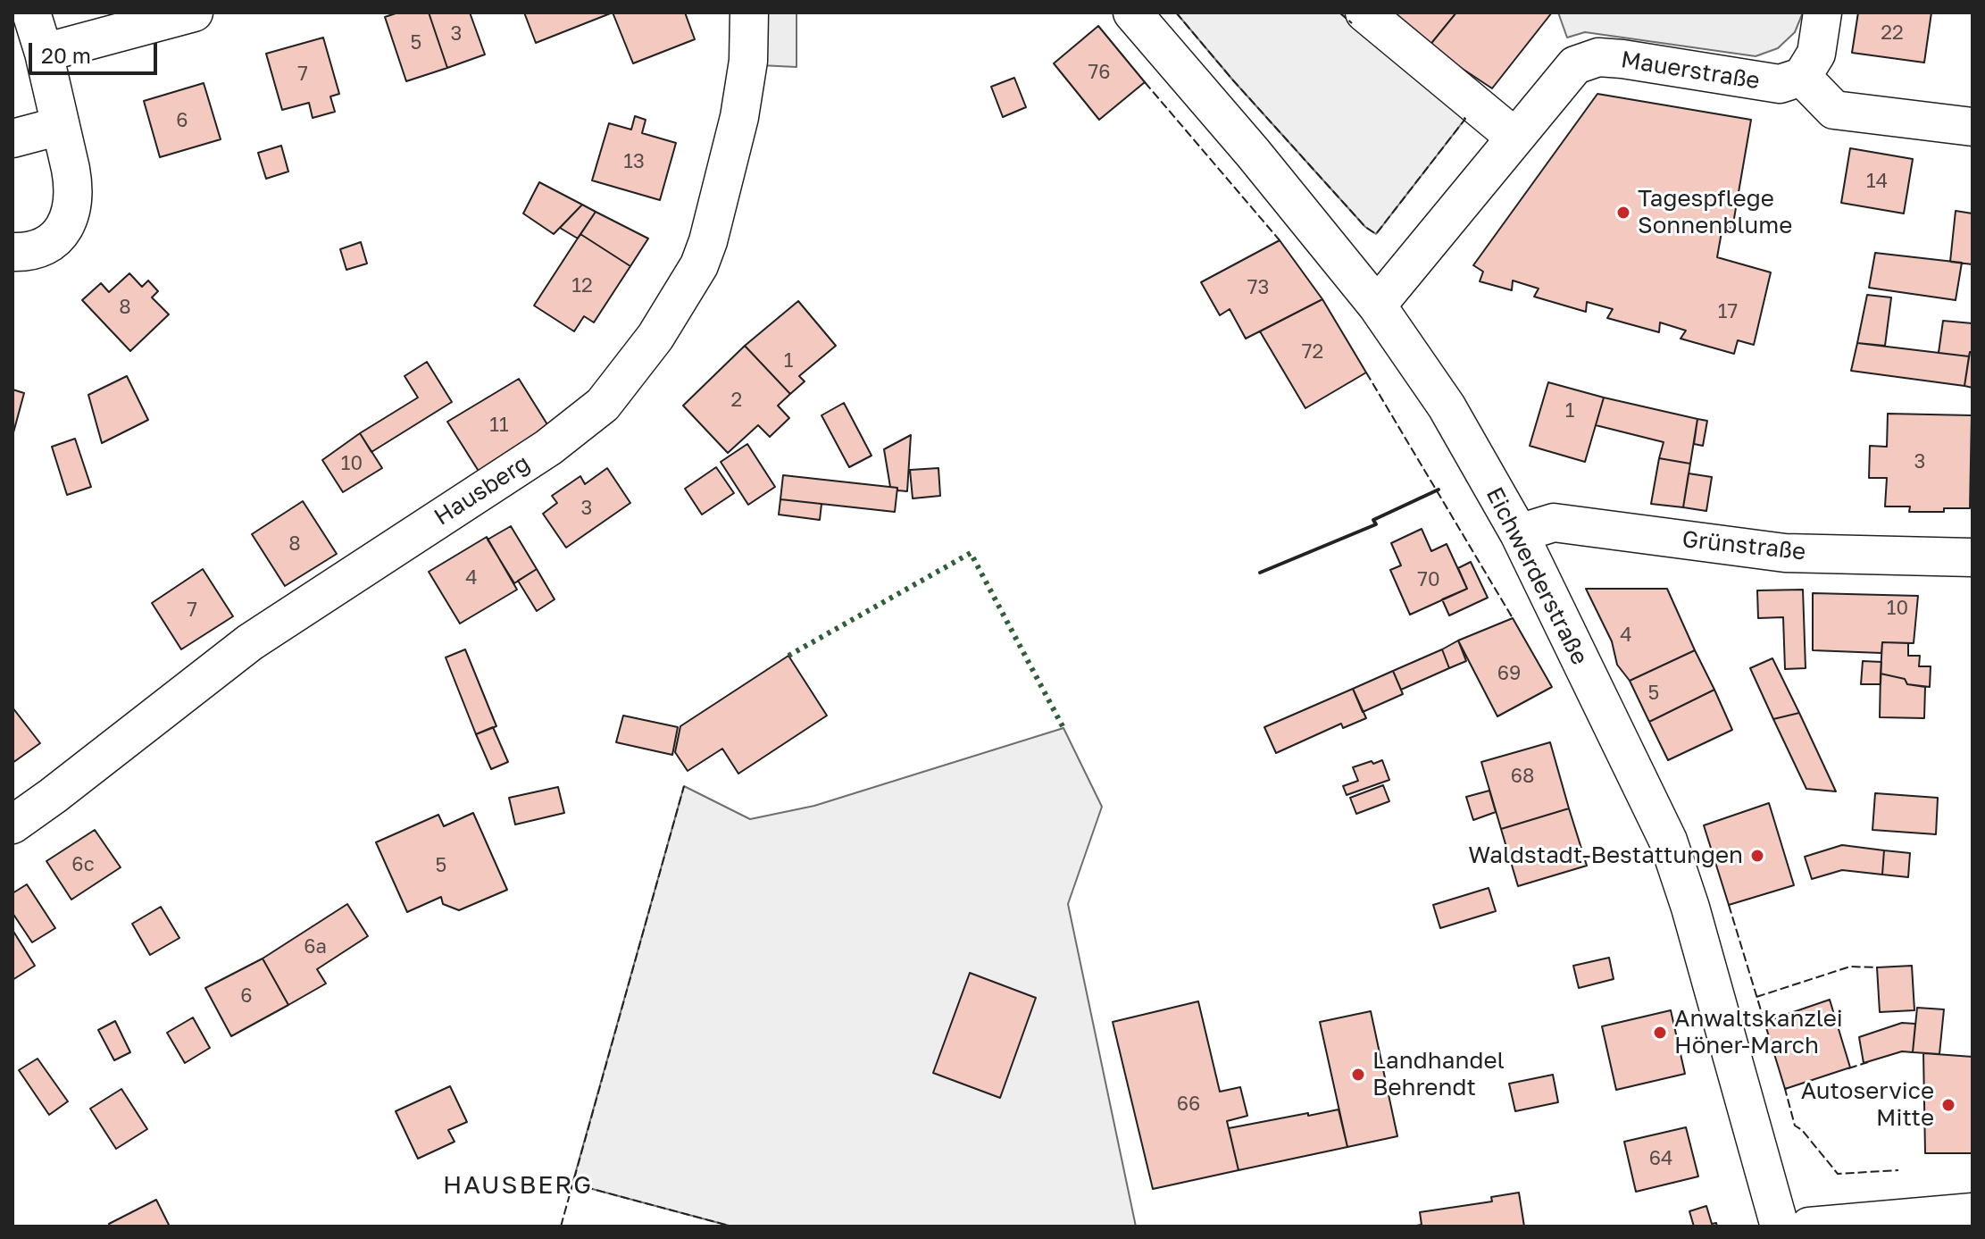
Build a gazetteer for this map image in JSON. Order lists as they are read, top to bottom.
{
  "streets": {
    "street": [
      "Mauerstraße",
      "Hausberg",
      "Grünstraße",
      "Eichwerderstraße"
    ]
  },
  "crossings": [
    ["Mauerstraße", "Eichwerderstraße"],
    ["Grünstraße", "Eichwerderstraße"]
  ],
  "districts": ["HAUSBERG"],
  "places": [
    "Tagespflege Sonnenblume",
    "Waldstadt-Bestattungen",
    "Anwaltskanzlei Höner-March",
    "Landhandel Behrendt",
    "Autoservice Mitte"
  ],
  "house_numbers": [
    "22",
    "3",
    "5",
    "76",
    "7",
    "6",
    "13",
    "14",
    "12",
    "73",
    "8",
    "17",
    "72",
    "1",
    "2",
    "1",
    "11",
    "3",
    "10",
    "3",
    "8",
    "4",
    "70",
    "10",
    "7",
    "4",
    "69",
    "5",
    "68",
    "6c",
    "5",
    "6a",
    "6",
    "66",
    "64"
  ],
  "scale_bar": "20 m"
}
